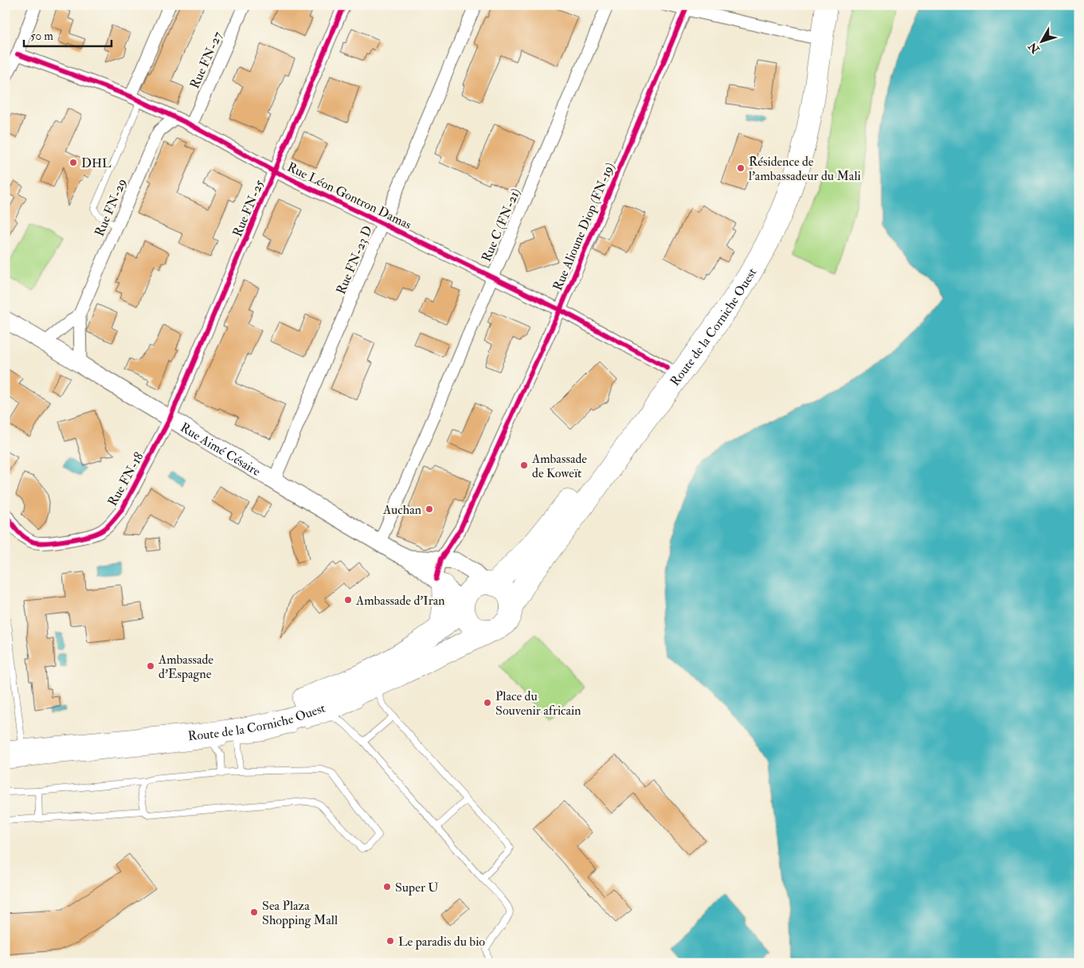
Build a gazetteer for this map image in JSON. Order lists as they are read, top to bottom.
{
  "streets": {
    "highway": ["Route de la Corniche Ouest"],
    "street": [
      "Rue FN-27",
      "Rue Léon Gontron Damas",
      "Rue FN-29",
      "Rue FN-25",
      "Rue C (FN-21)",
      "Rue Alioune Diop (FN-19)",
      "Rue FN-23 D",
      "Rue Aimé Césaire",
      "Rue FN-18"
    ]
  },
  "crossings": [
    ["Rue FN-27", "Rue Léon Gontron Damas"],
    ["Rue Léon Gontron Damas", "Rue FN-29"],
    ["Rue Léon Gontron Damas", "Rue FN-25"],
    ["Rue Léon Gontron Damas", "Rue C (FN-21)"],
    ["Rue Léon Gontron Damas", "Rue Alioune Diop (FN-19)"],
    ["Rue Léon Gontron Damas", "Rue FN-23 D"],
    ["Rue Léon Gontron Damas", "Route de la Corniche Ouest"],
    ["Rue FN-25", "Rue Aimé Césaire"],
    ["Rue FN-25", "Rue FN-18"],
    ["Rue C (FN-21)", "Rue Aimé Césaire"],
    ["Rue Alioune Diop (FN-19)", "Rue Aimé Césaire"],
    ["Rue FN-23 D", "Rue Aimé Césaire"],
    ["Route de la Corniche Ouest", "Rue Aimé Césaire"],
    ["Rue Aimé Césaire", "Rue FN-18"]
  ],
  "places": [
    "DHL",
    "Résidence de l'ambassadeur du Mali",
    "Ambassade de Koweït",
    "Auchan",
    "Ambassade d'Iran",
    "Ambassade d'Espagne",
    "Place du Souvenir africain",
    "Super U",
    "Sea Plaza Shopping Mall",
    "Le paradis du bio"
  ],
  "scale_bar": "50 m",
  "north": "bottom left"
}
